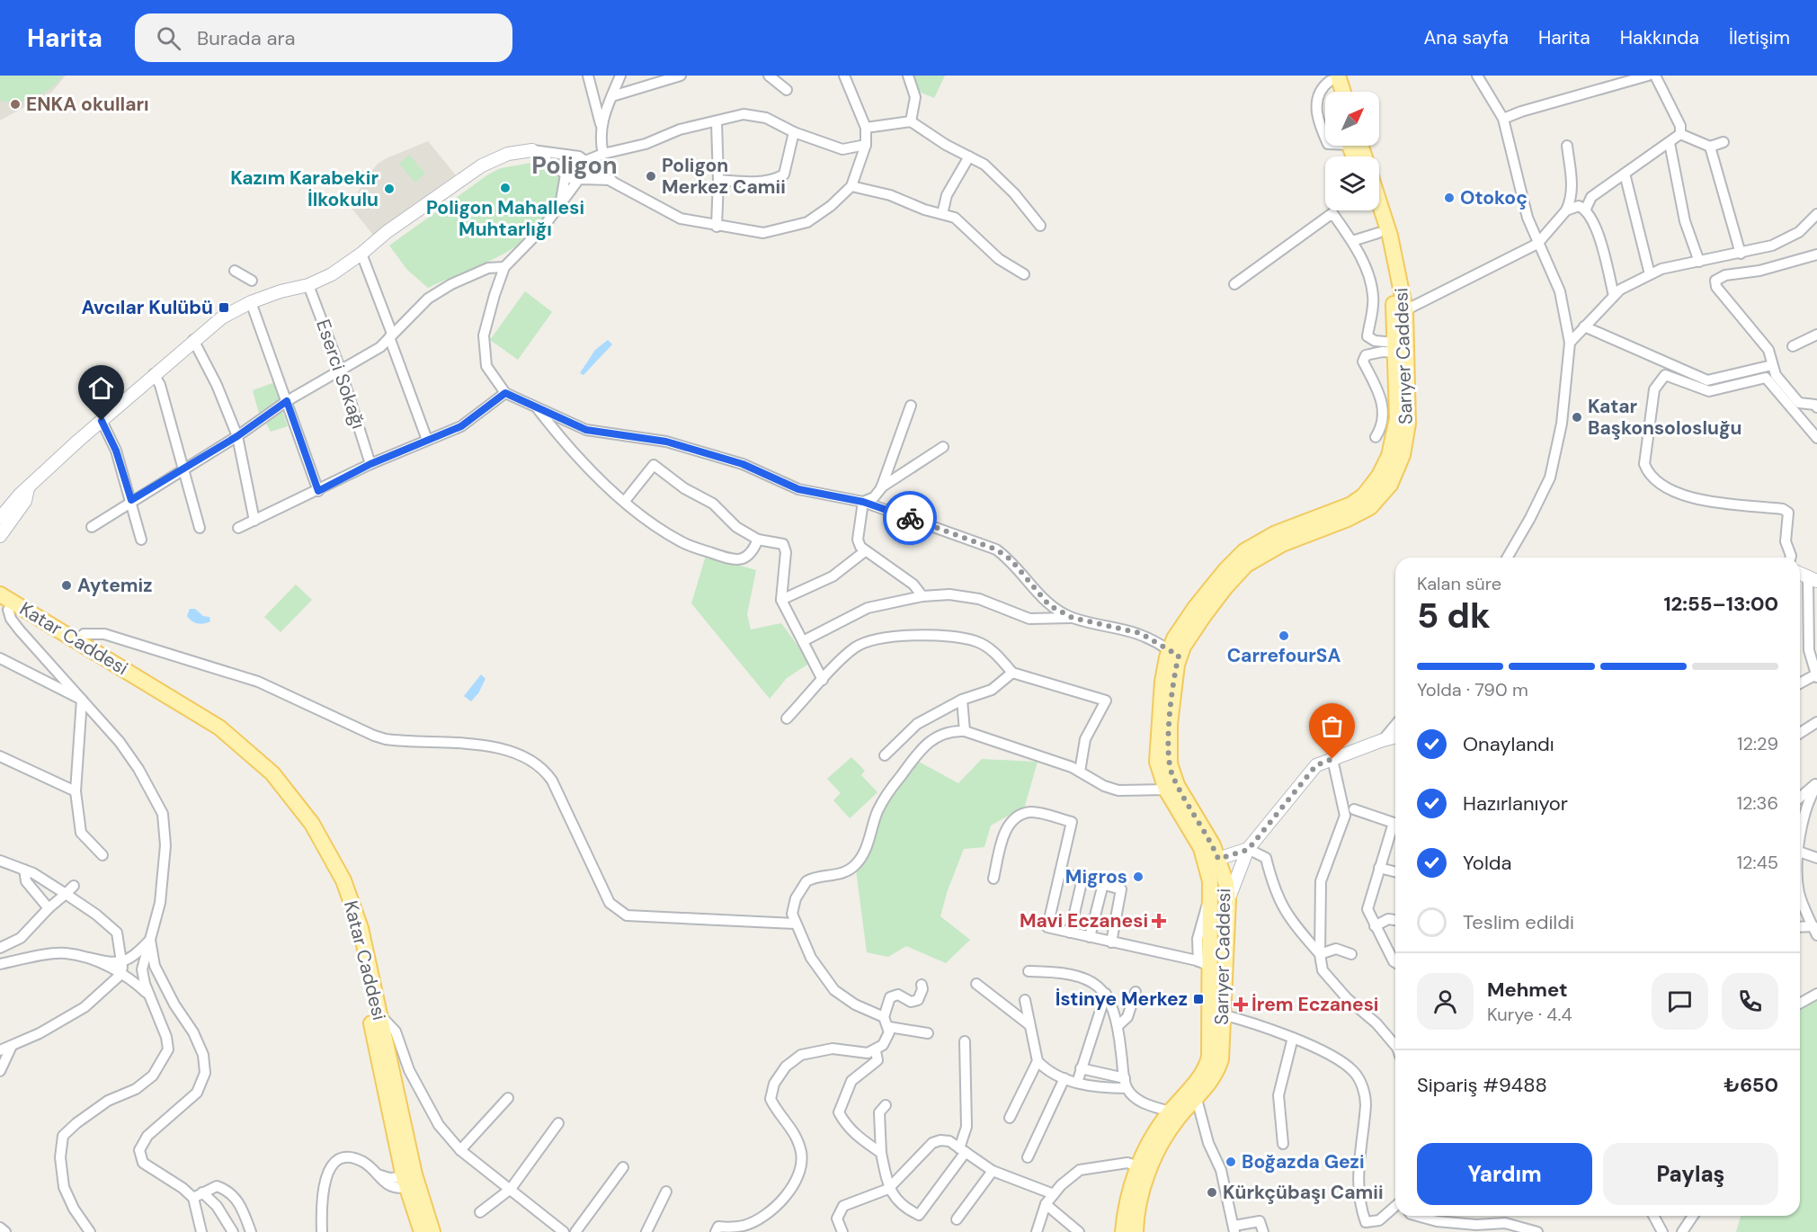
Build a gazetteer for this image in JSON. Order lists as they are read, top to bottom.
{
  "streets": {
    "main road": ["Sarıyer Caddesi", "Katar Caddesi"],
    "street": ["Eserci Sokağı"]
  },
  "districts": ["Poligon"],
  "places": {
    "other": [
      "ENKA okulları",
      "Poligon Merkez Camii",
      "Poligon Mahallesi Muhtarlığı",
      "Kazım Karabekir İlkokulu",
      "Otokoç",
      "Katar Başkonsolosluğu",
      "Aytemiz",
      "CarrefourSA",
      "Migros",
      "Boğazda Gezi",
      "Kürkçübaşı Camii"
    ],
    "transit": ["Avcılar Kulübü", "İstinye Merkez"],
    "health": ["Mavi Eczanesi", "İrem Eczanesi"]
  },
  "north": "top right",
  "page": {
    "header": "Harita",
    "search": "Burada ara",
    "nav": [
      "Ana sayfa",
      "Harita",
      "Hakkında",
      "İletişim"
    ],
    "heading": ["5 dk", "Kalan süre", "12:55–13:00"],
    "panel": [
      "Mehmet",
      "Kurye · 4.4",
      "Sipariş #9488",
      "₺650"
    ],
    "bar": "Yolda · 790 m",
    "list": [
      ["Onaylandı", "12:29"],
      ["Hazırlanıyor", "12:36"],
      ["Yolda", "12:45"],
      "Teslim edildi"
    ],
    "buttons": ["Yardım", "Paylaş"]
  }
}
